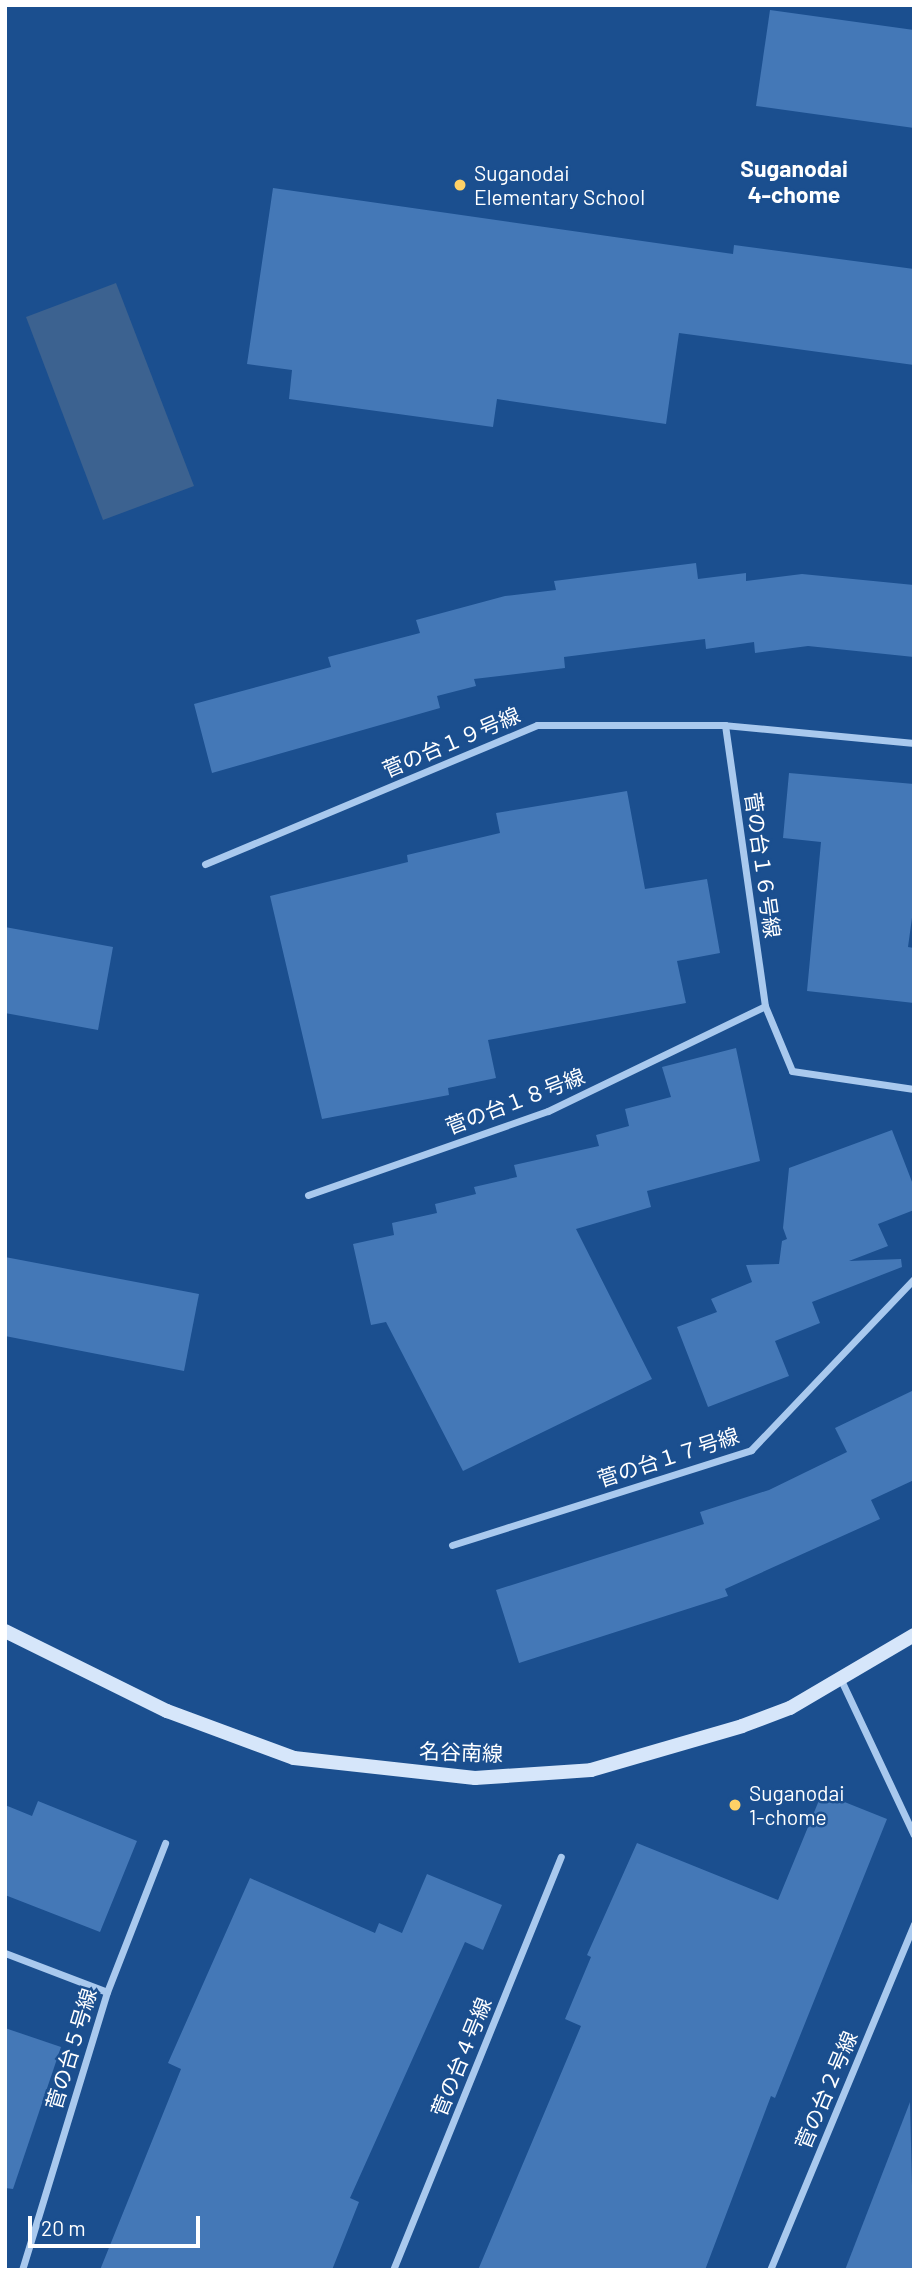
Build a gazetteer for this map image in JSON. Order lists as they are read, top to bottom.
{
  "streets": {
    "street": [
      "菅の台１９号線",
      "菅の台１６号線",
      "菅の台１８号線",
      "菅の台１７号線",
      "名谷南線",
      "菅の台５号線",
      "菅の台４号線",
      "菅の台２号線"
    ]
  },
  "crossings": [
    ["菅の台１９号線", "菅の台１６号線"],
    ["菅の台１６号線", "菅の台１８号線"]
  ],
  "districts": ["Suganodai 4-chome"],
  "places": ["Suganodai Elementary School", "Suganodai 1-chome"],
  "scale_bar": "20 m"
}
